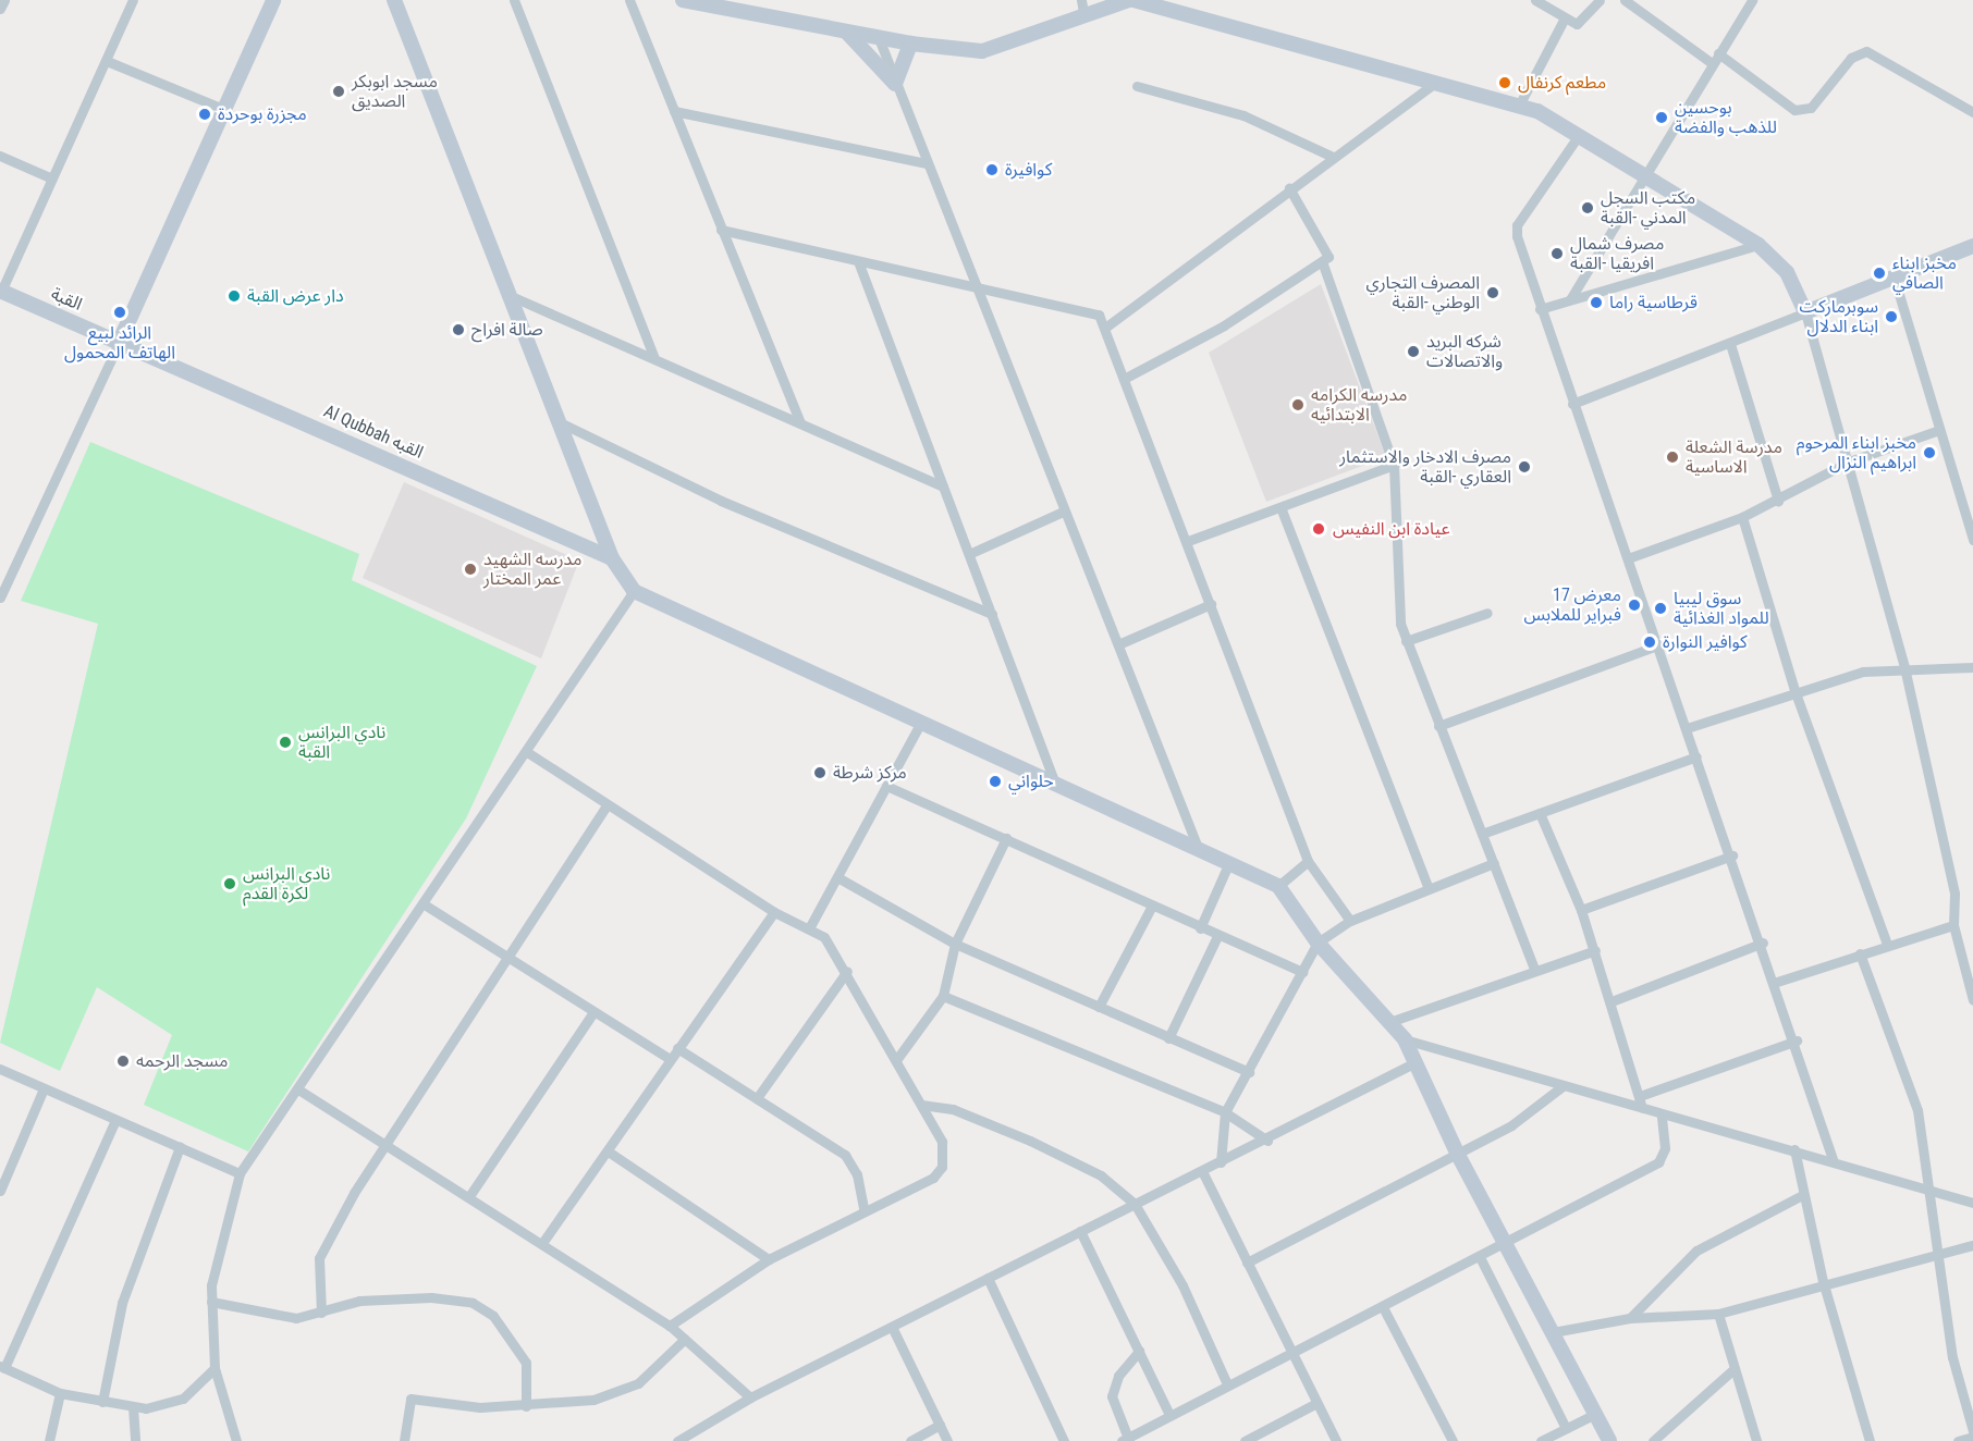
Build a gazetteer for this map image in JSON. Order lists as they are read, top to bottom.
{
  "streets": {
    "street": ["القبة", "Al Qubbah القبه"]
  },
  "crossings": [
    ["القبة", "Al Qubbah القبه"]
  ],
  "places": [
    "مطعم كرنفال",
    "مسجد ابوبكر الصديق",
    "مجزرة بوحردة",
    "بوحسين للذهب والفضة",
    "كوافيرة",
    "مكتب السجل المدني -القبة",
    "مصرف شمال افريقيا -القبة",
    "مخبز ابناء الصافي",
    "المصرف التجاري الوطني -القبة",
    "دار عرض القبة",
    "قرطاسية راما",
    "الرائد لبيع الهاتف المحمول",
    "سوبرماركت ابناء الدلال",
    "صالة افراح",
    "شركه البريد والاتصالات",
    "مدرسه الكرامه الابتدائيه",
    "مخبز ابناء المرحوم ابراهيم النزال",
    "مدرسة الشعلة الاساسية",
    "مصرف الادخار والاستثمار العقاري -القبة",
    "عيادة ابن النفيس",
    "مدرسه الشهيد عمر المختار",
    "معرض 17 فبراير للملابس",
    "سوق ليبيا للمواد الغذائية",
    "كوافير النوارة",
    "نادي البرانس القبة",
    "مركز شرطة",
    "حلواني",
    "نادي البرانس لكرة القدم",
    "مسجد الرحمه"
  ]
}
